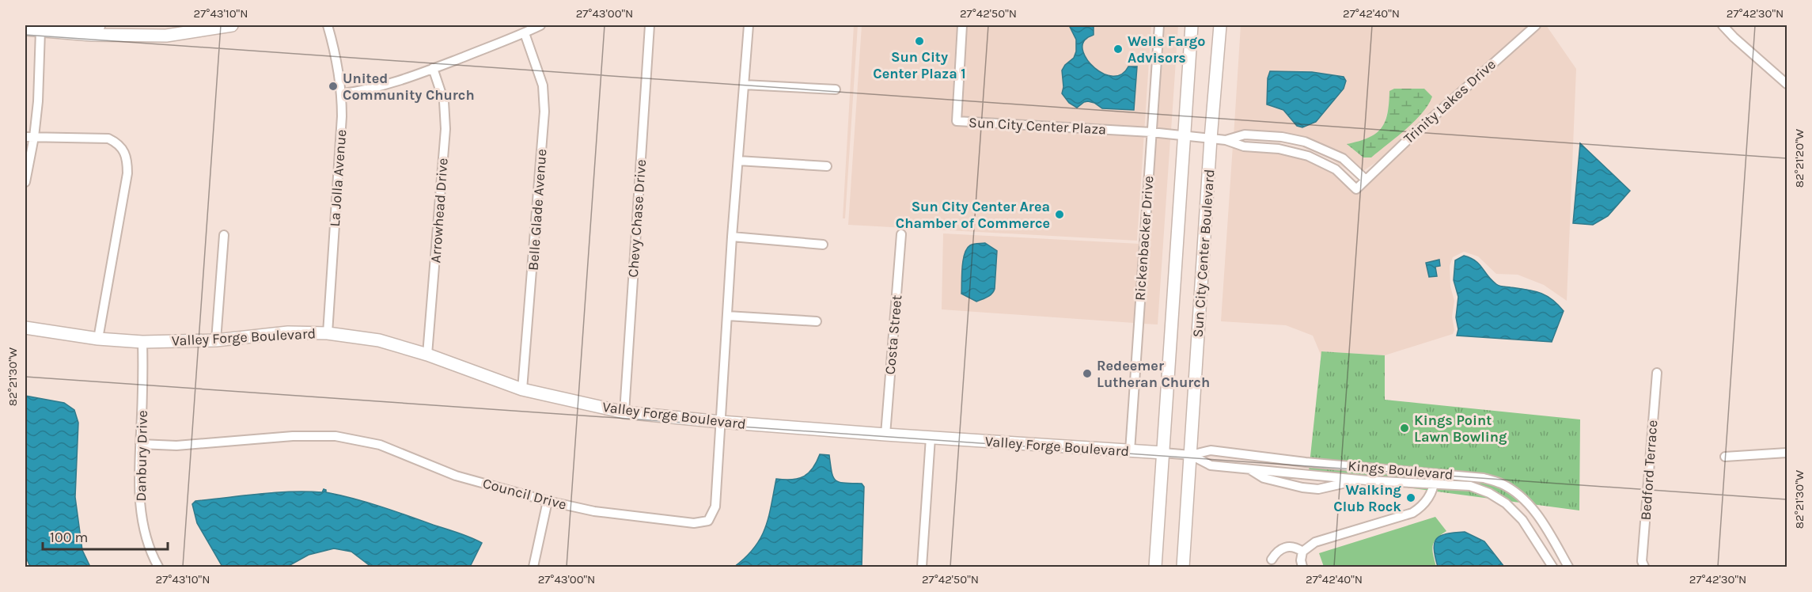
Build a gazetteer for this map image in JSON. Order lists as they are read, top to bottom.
{
  "streets": {
    "street": [
      "Trinity Lakes Drive",
      "Sun City Center Plaza",
      "La Jolla Avenue",
      "Belle Glade Avenue",
      "Arrowhead Drive",
      "Chevy Chase Drive",
      "Rickenbacker Drive",
      "Sun City Center Boulevard",
      "Costa Street",
      "Valley Forge Boulevard",
      "Danbury Drive",
      "Kings Boulevard",
      "Bedford Terrace",
      "Council Drive"
    ]
  },
  "crossings": [
    ["Trinity Lakes Drive", "Sun City Center Plaza"],
    ["Trinity Lakes Drive", "Sun City Center Boulevard"],
    ["Sun City Center Plaza", "Rickenbacker Drive"],
    ["Sun City Center Plaza", "Sun City Center Boulevard"],
    ["La Jolla Avenue", "Valley Forge Boulevard"],
    ["Belle Glade Avenue", "Valley Forge Boulevard"],
    ["Arrowhead Drive", "Valley Forge Boulevard"],
    ["Chevy Chase Drive", "Valley Forge Boulevard"],
    ["Rickenbacker Drive", "Valley Forge Boulevard"],
    ["Sun City Center Boulevard", "Valley Forge Boulevard"],
    ["Sun City Center Boulevard", "Kings Boulevard"],
    ["Costa Street", "Valley Forge Boulevard"],
    ["Valley Forge Boulevard", "Danbury Drive"],
    ["Valley Forge Boulevard", "Kings Boulevard"],
    ["Valley Forge Boulevard", "Council Drive"],
    ["Danbury Drive", "Council Drive"]
  ],
  "places": [
    "Sun City Center Plaza 1",
    "Wells Fargo Advisors",
    "United Community Church",
    "Sun City Center Area Chamber of Commerce",
    "Redeemer Lutheran Church",
    "Kings Point Lawn Bowling",
    "Walking Club Rock"
  ],
  "scale_bar": "100 m",
  "coordinates": [
    "27°43'10\"N",
    "27°43'00\"N",
    "27°42'50\"N",
    "27°42'40\"N",
    "27°42'30\"N",
    "82°21'20\"W",
    "82°21'30\"W"
  ]
}
